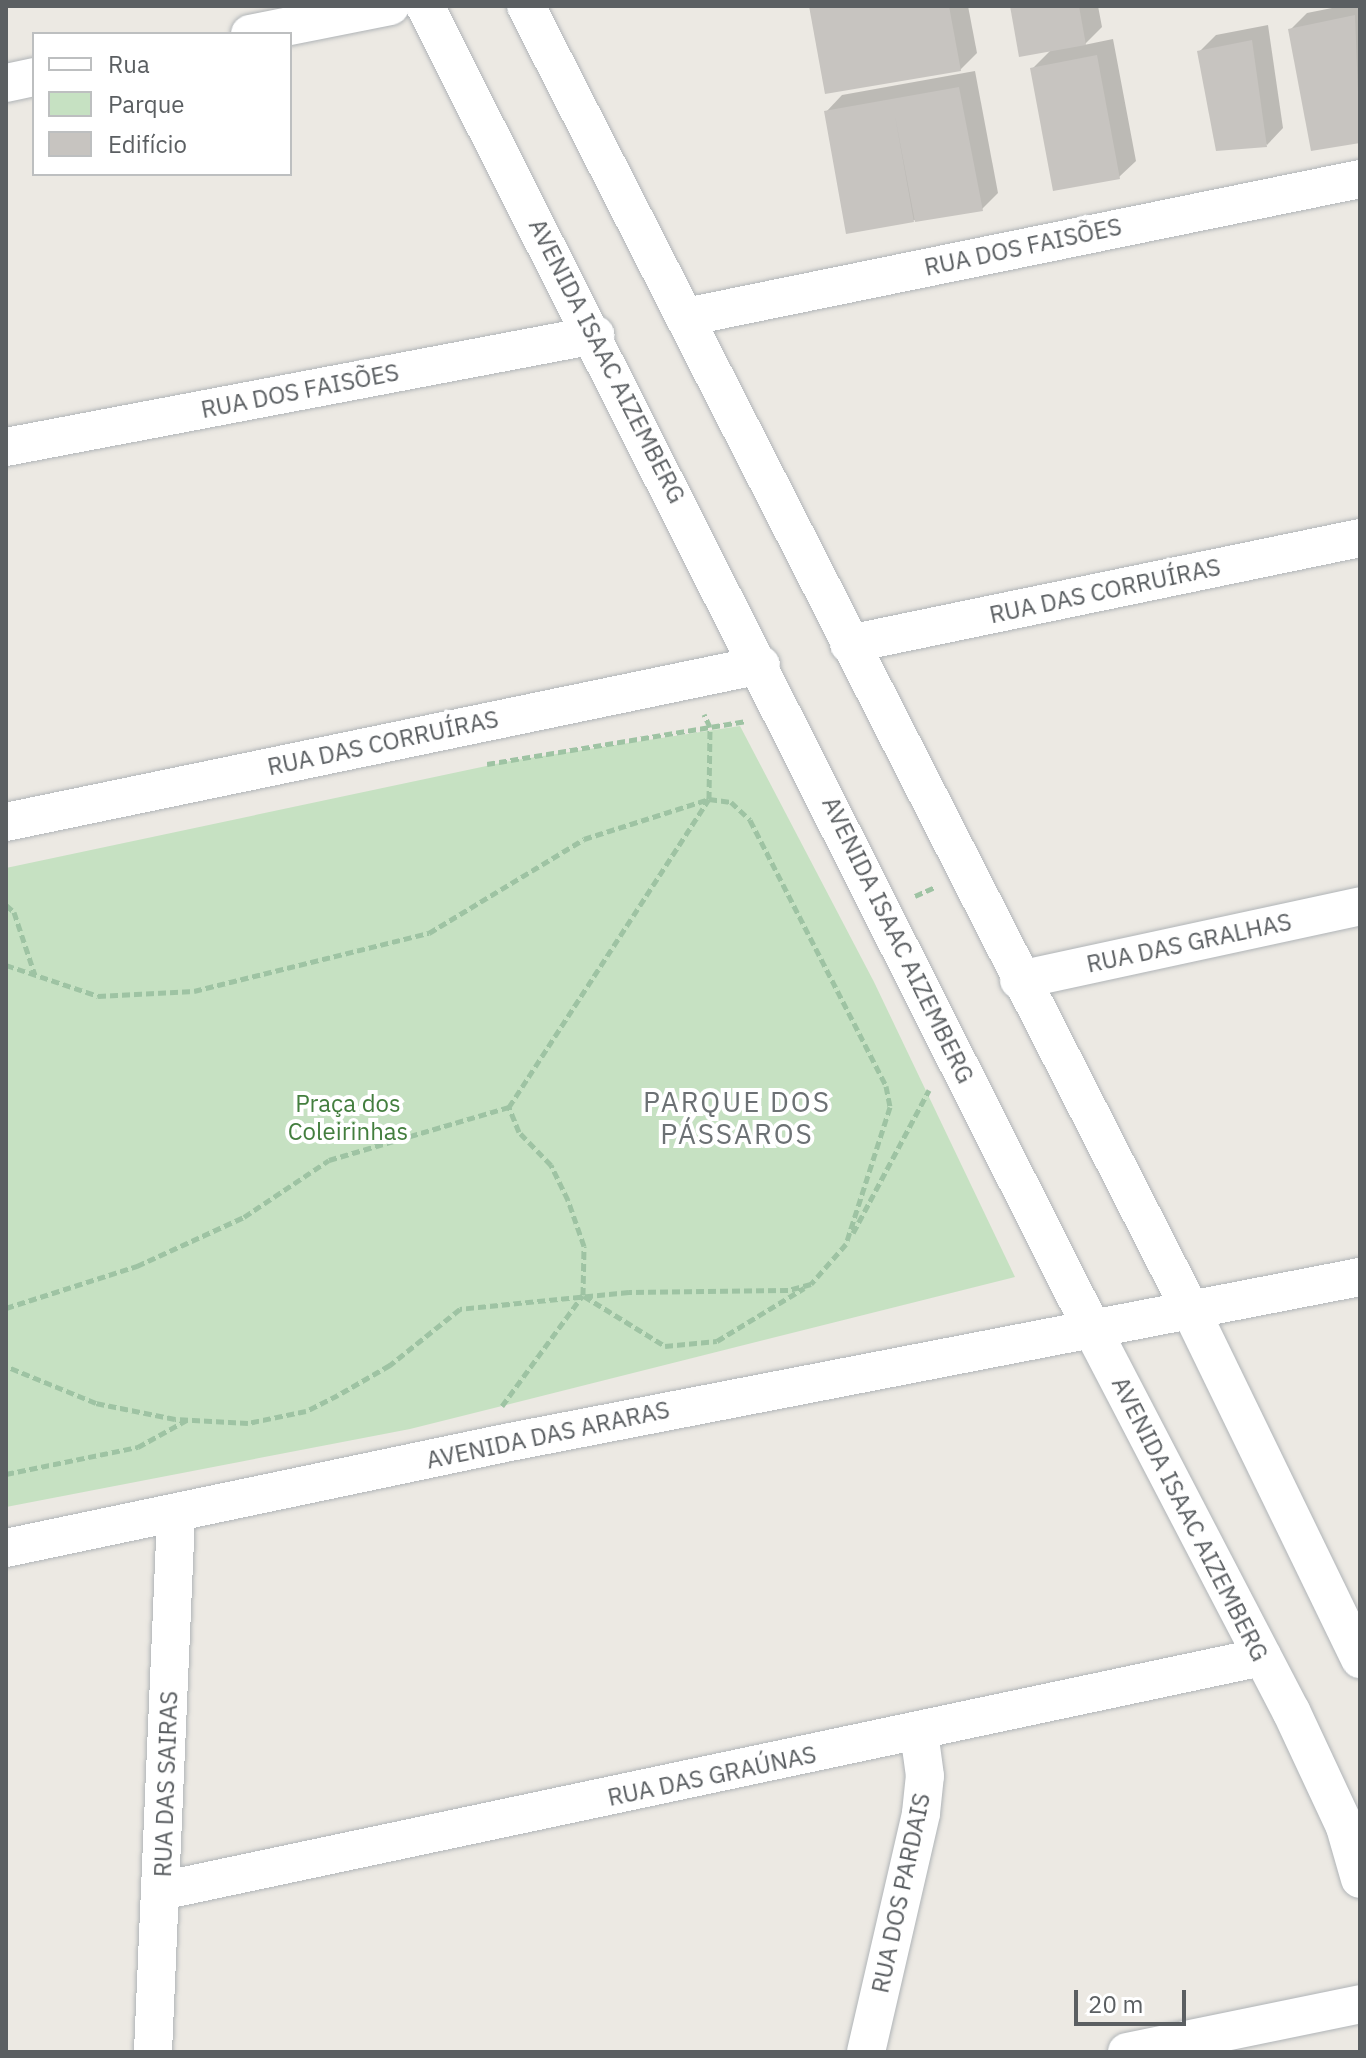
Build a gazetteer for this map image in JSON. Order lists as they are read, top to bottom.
{
  "streets": {
    "street": [
      "RUA DOS FAISÕES",
      "AVENIDA ISAAC AIZEMBERG",
      "RUA DAS CORRUÍRAS",
      "RUA DAS GRALHAS",
      "AVENIDA DAS ARARAS",
      "RUA DAS GRAÚNAS",
      "RUA DAS SAIRAS",
      "RUA DOS PARDAIS"
    ]
  },
  "crossings": [
    ["RUA DOS FAISÕES", "AVENIDA ISAAC AIZEMBERG"],
    ["AVENIDA ISAAC AIZEMBERG", "RUA DAS CORRUÍRAS"],
    ["AVENIDA ISAAC AIZEMBERG", "AVENIDA DAS ARARAS"],
    ["AVENIDA ISAAC AIZEMBERG", "RUA DAS GRAÚNAS"],
    ["AVENIDA DAS ARARAS", "RUA DAS SAIRAS"],
    ["RUA DAS GRAÚNAS", "RUA DAS SAIRAS"],
    ["RUA DAS GRAÚNAS", "RUA DOS PARDAIS"]
  ],
  "districts": ["PARQUE DOS PÁSSAROS"],
  "parks": ["Praça dos Coleirinhas"],
  "legend": ["Rua", "Parque", "Edifício"],
  "scale_bar": "20 m"
}
